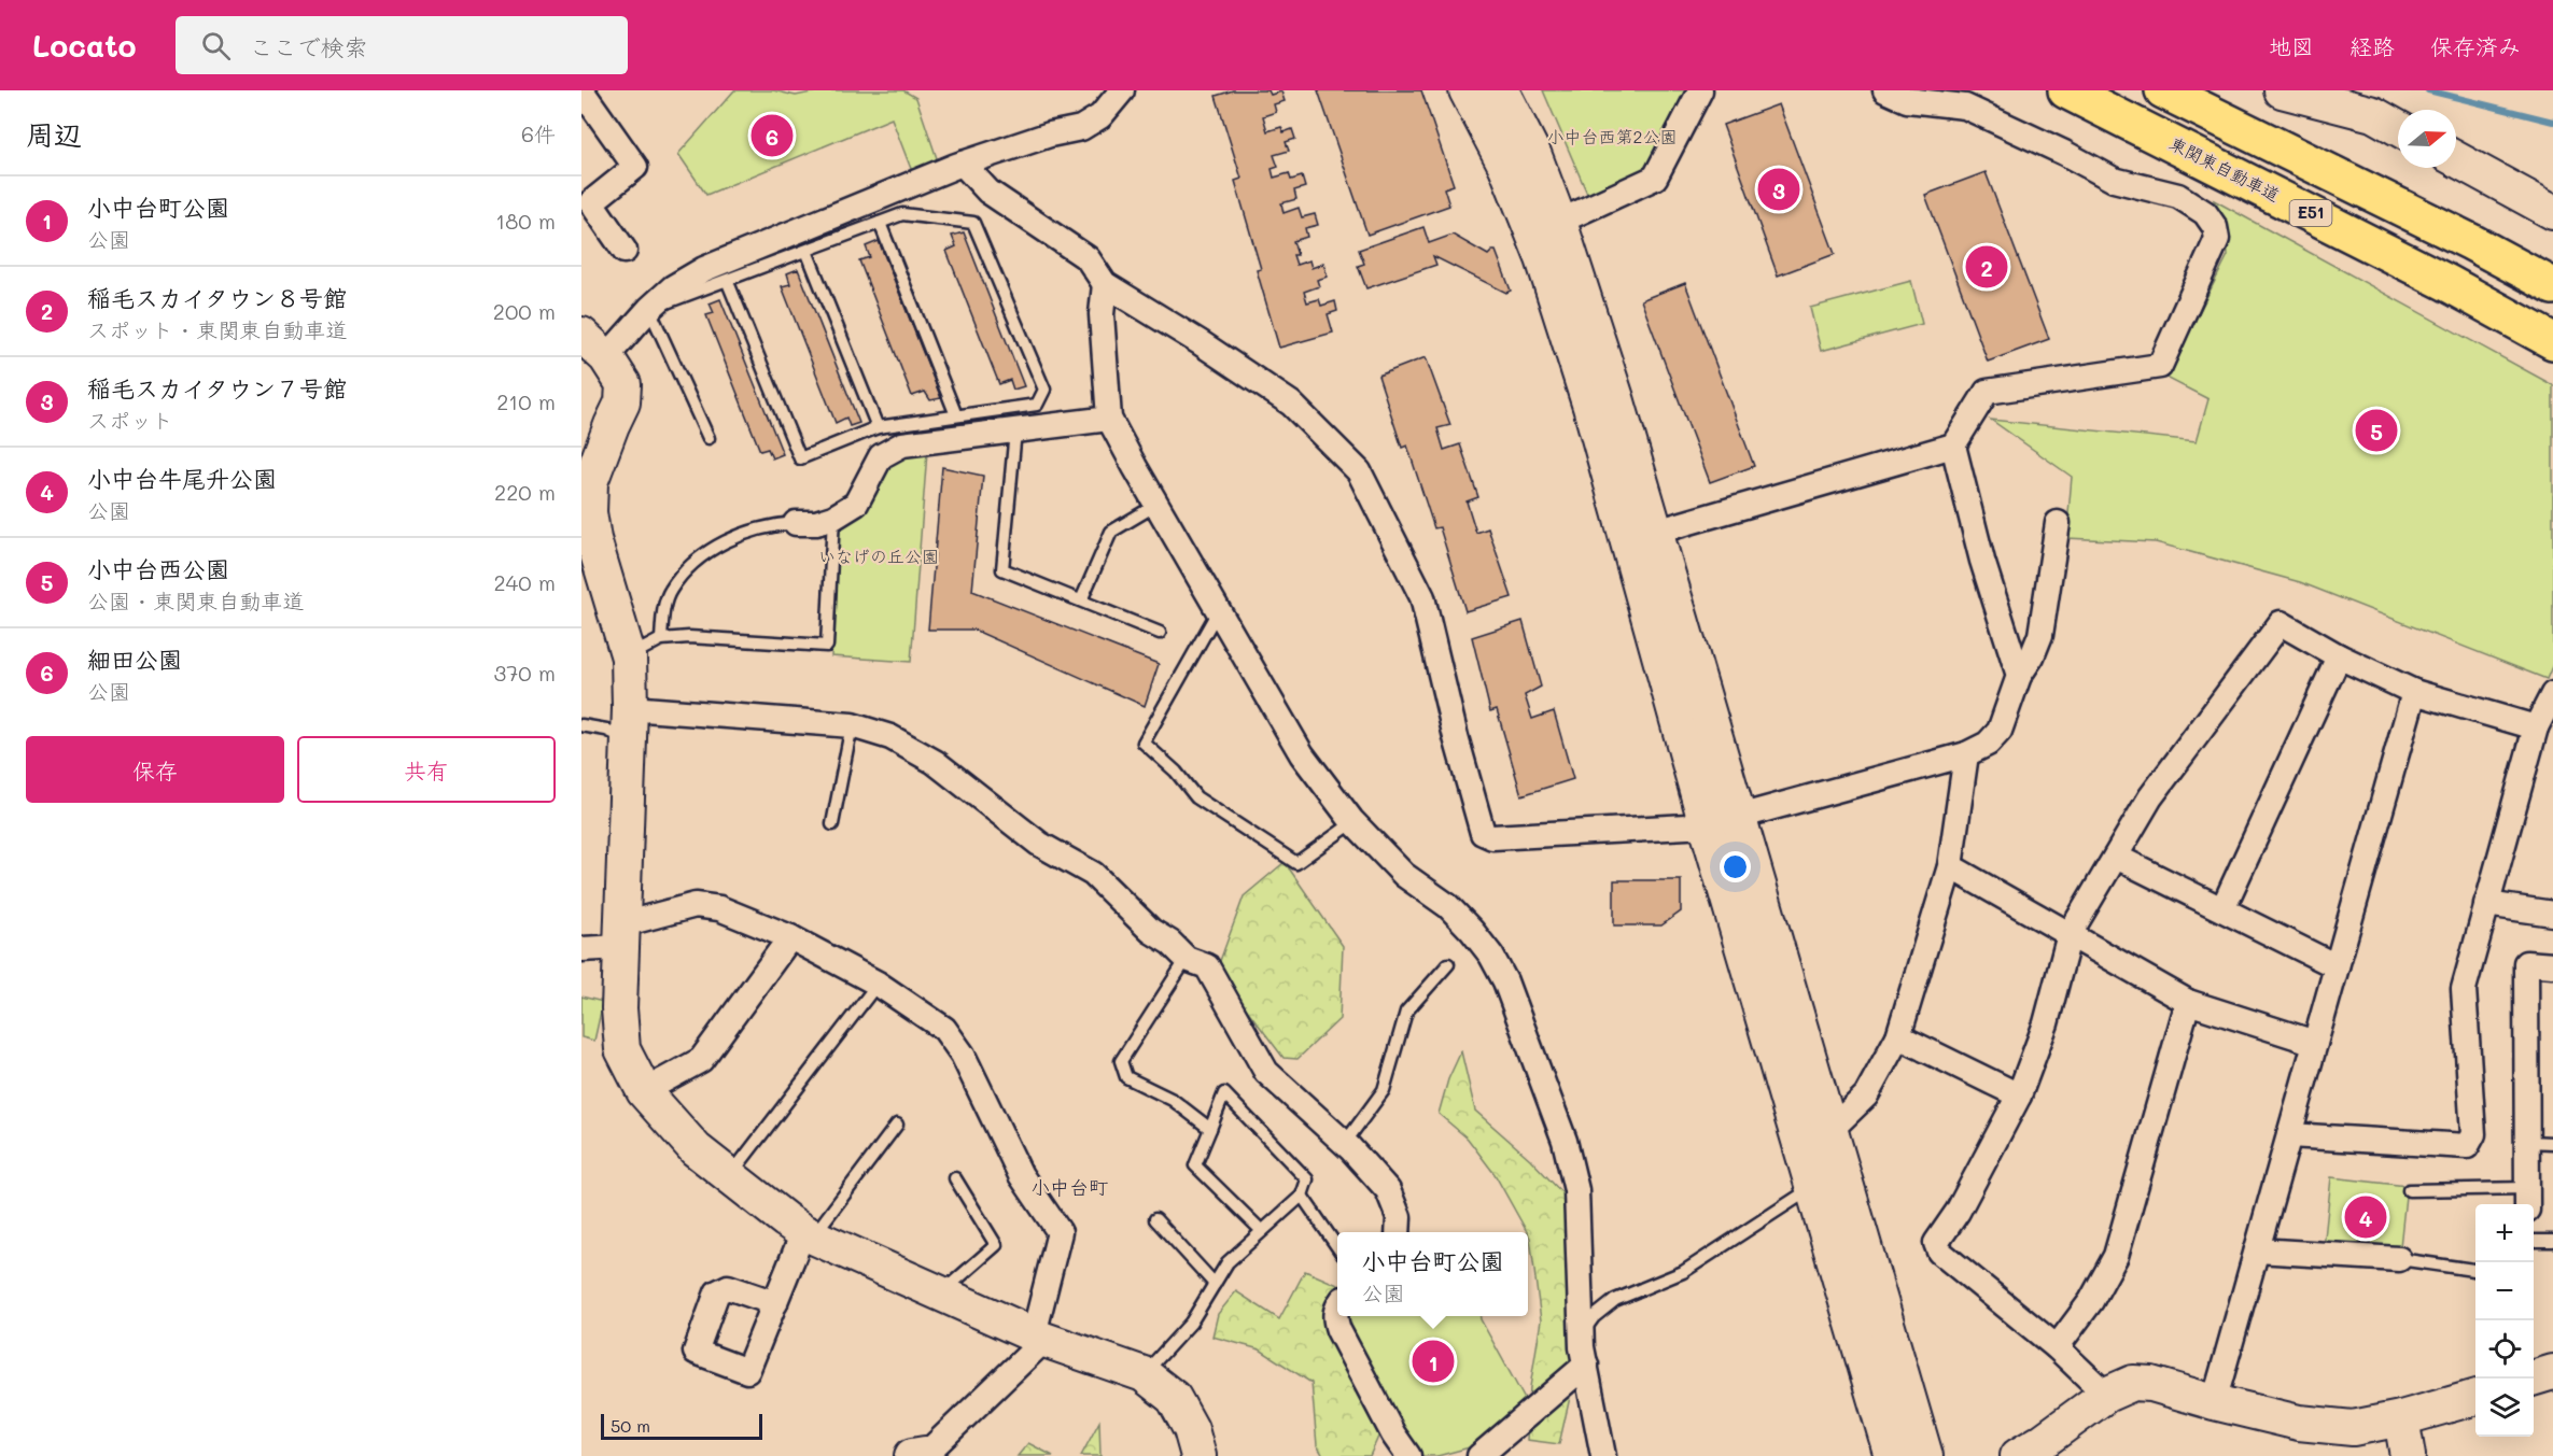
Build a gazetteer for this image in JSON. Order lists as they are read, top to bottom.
{
  "streets": {
    "highway": ["東関東自動車道", "E51"]
  },
  "districts": ["小中台町"],
  "parks": ["小中台西第2公園", "いなげの丘公園"],
  "scale_bar": "50 m",
  "north": "right",
  "page": {
    "header": "Locato",
    "search": "ここで検索",
    "nav": ["地図", "経路", "保存済み"],
    "heading": ["周辺", "6件"],
    "pins": [
      "6",
      "3",
      "2",
      "5",
      "4",
      "1"
    ],
    "list": [
      {
        "mark": "1",
        "name": "小中台町公園",
        "note": "公園",
        "value": "180 m"
      },
      {
        "mark": "2",
        "name": "稲毛スカイタウン８号館",
        "note": "スポット · 東関東自動車道",
        "value": "200 m"
      },
      {
        "mark": "3",
        "name": "稲毛スカイタウン７号館",
        "note": "スポット",
        "value": "210 m"
      },
      {
        "mark": "4",
        "name": "小中台牛尾升公園",
        "note": "公園",
        "value": "220 m"
      },
      {
        "mark": "5",
        "name": "小中台西公園",
        "note": "公園 · 東関東自動車道",
        "value": "240 m"
      },
      {
        "mark": "6",
        "name": "細田公園",
        "note": "公園",
        "value": "370 m"
      }
    ],
    "buttons": ["保存", "共有"],
    "map_buttons": ["+", "−"],
    "popup": ["小中台町公園", "公園"],
    "scale": "50 m"
  }
}
